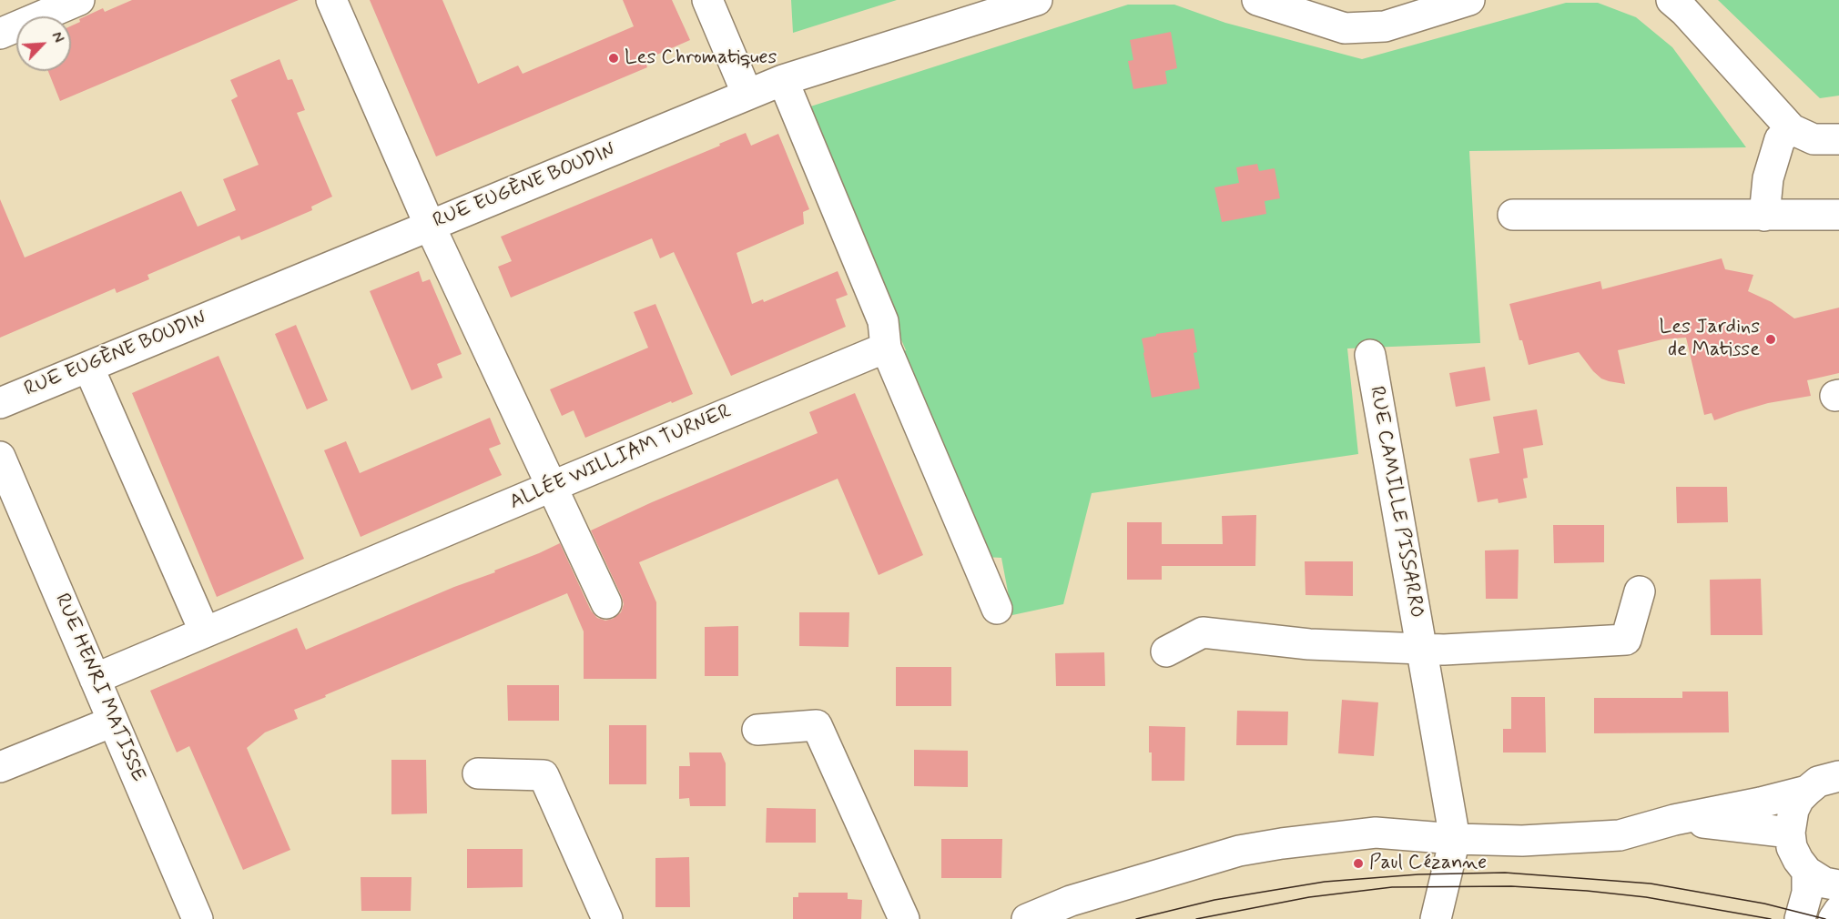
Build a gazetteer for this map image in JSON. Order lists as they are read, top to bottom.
{
  "streets": {
    "street": [
      "RUE EUGÈNE BOUDIN",
      "ALLÉE WILLIAM TURNER",
      "RUE CAMILLE PISSARRO",
      "RUE HENRI MATISSE"
    ]
  },
  "crossings": [
    ["ALLÉE WILLIAM TURNER", "RUE HENRI MATISSE"]
  ],
  "places": ["Les Chromatiques", "Les Jardins de Matisse", "Paul Cézanne"],
  "north": "top right"
}
